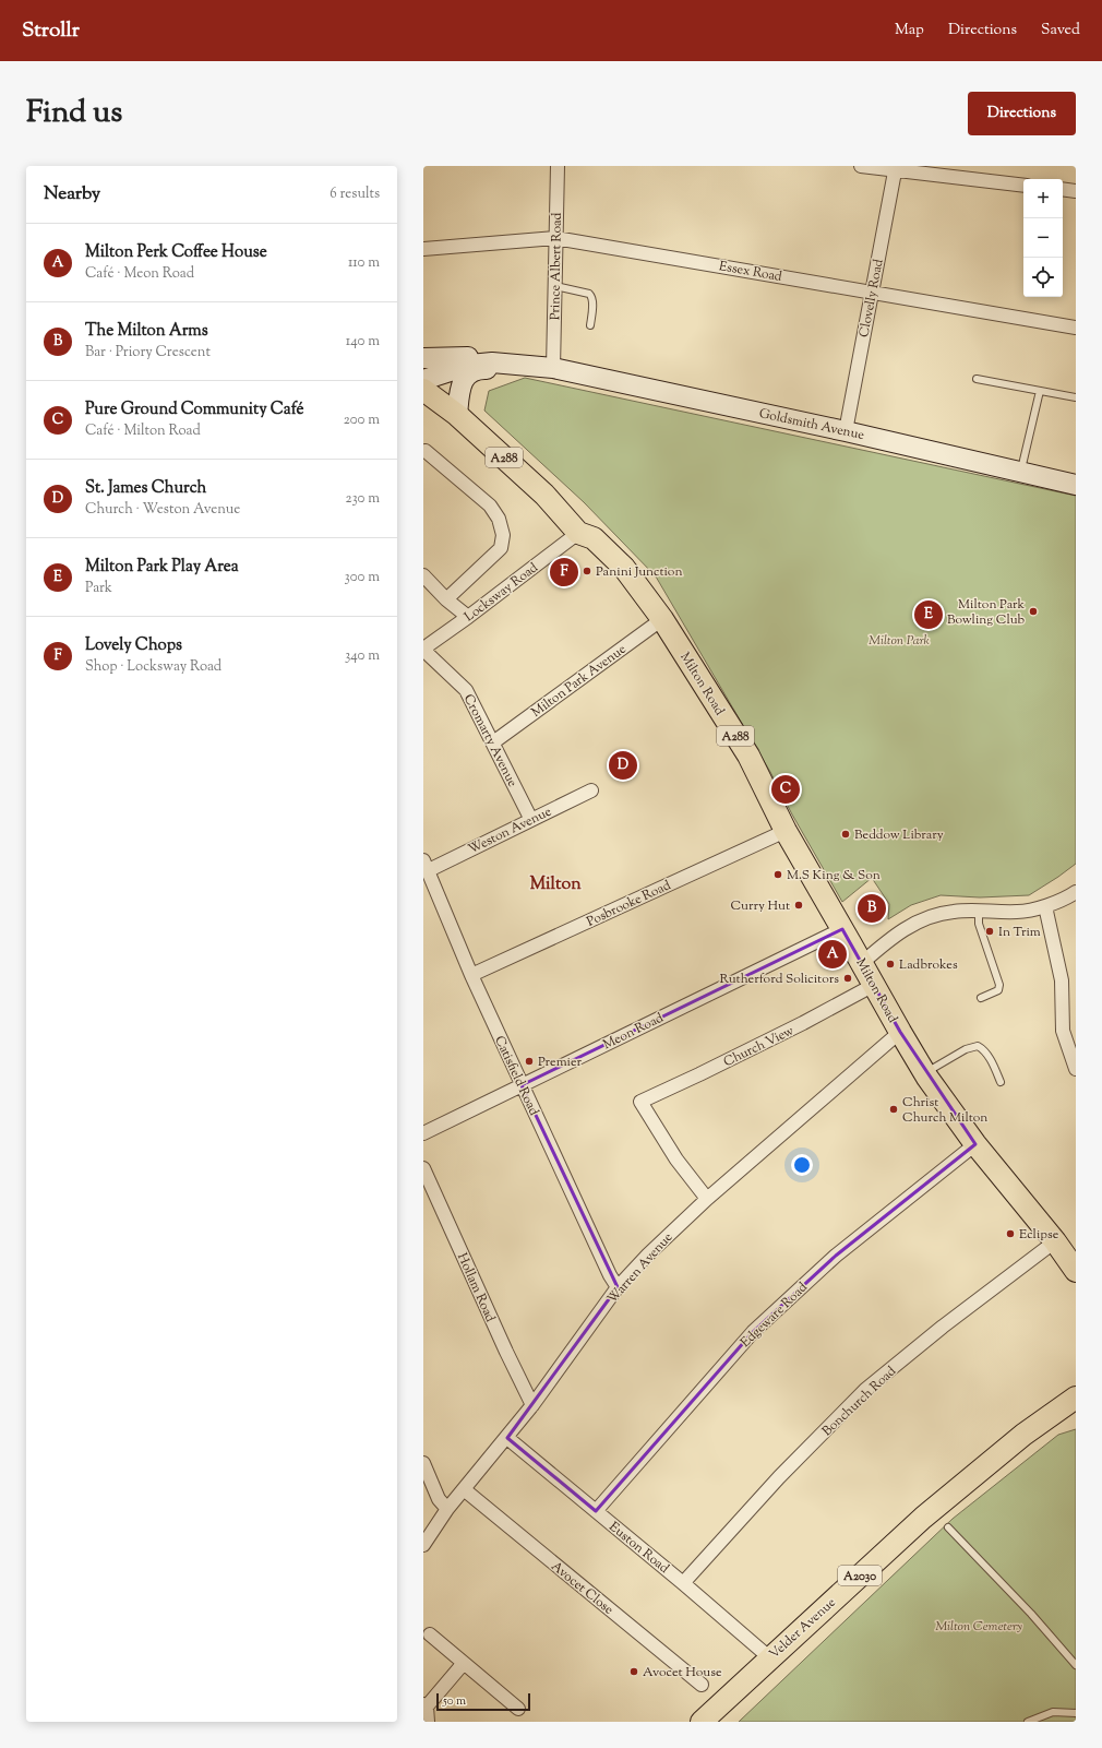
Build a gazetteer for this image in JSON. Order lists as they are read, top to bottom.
{
  "streets": {
    "main road": [
      "Goldsmith Avenue",
      "A288",
      "Milton Road",
      "A2030",
      "Velder Avenue"
    ],
    "street": [
      "Prince Albert Road",
      "Essex Road",
      "Clovelly Road",
      "Locksway Road",
      "Milton Park Avenue",
      "Cromarty Avenue",
      "Weston Avenue",
      "Posbrooke Road",
      "Meon Road",
      "Church View",
      "Catisfield Road",
      "Warren Avenue",
      "Hollam Road",
      "Edgeware Road",
      "Bonchurch Road",
      "Euston Road",
      "Avocet Close"
    ]
  },
  "crossings": [
    ["Prince Albert Road", "Essex Road"],
    ["Prince Albert Road", "Goldsmith Avenue"],
    ["Essex Road", "Clovelly Road"],
    ["Clovelly Road", "Goldsmith Avenue"],
    ["Locksway Road", "Milton Road"],
    ["Locksway Road", "Cromarty Avenue"],
    ["Milton Park Avenue", "Milton Road"],
    ["Milton Park Avenue", "Cromarty Avenue"],
    ["Milton Road", "Posbrooke Road"],
    ["Milton Road", "Meon Road"],
    ["Milton Road", "Church View"],
    ["Milton Road", "Warren Avenue"],
    ["Milton Road", "Edgeware Road"],
    ["Milton Road", "Bonchurch Road"],
    ["Cromarty Avenue", "Weston Avenue"],
    ["Weston Avenue", "Catisfield Road"],
    ["Posbrooke Road", "Catisfield Road"],
    ["Meon Road", "Catisfield Road"],
    ["Church View", "Warren Avenue"],
    ["Catisfield Road", "Warren Avenue"],
    ["Warren Avenue", "Hollam Road"],
    ["Warren Avenue", "Euston Road"],
    ["Warren Avenue", "Avocet Close"],
    ["Edgeware Road", "Euston Road"],
    ["Bonchurch Road", "Euston Road"],
    ["Euston Road", "Velder Avenue"]
  ],
  "districts": ["Milton"],
  "parks": ["Milton Park", "Milton Cemetery"],
  "places": [
    "Panini Junction",
    "Milton Park Bowling Club",
    "Beddow Library",
    "M.S King & Son",
    "Curry Hut",
    "In Trim",
    "Ladbrokes",
    "Rutherford Solicitors",
    "Premier",
    "Christ Church Milton",
    "Eclipse",
    "Avocet House"
  ],
  "scale_bar": "50 m",
  "page": {
    "header": "Strollr",
    "nav": ["Map", "Directions", "Saved"],
    "title": "Find us",
    "buttons": "Directions",
    "heading": ["Nearby", "6 results"],
    "map_buttons": ["+", "−"],
    "list": [
      {
        "mark": "A",
        "name": "Milton Perk Coffee House",
        "note": "Café · Meon Road",
        "value": "110 m"
      },
      {
        "mark": "B",
        "name": "The Milton Arms",
        "note": "Bar · Priory Crescent",
        "value": "140 m"
      },
      {
        "mark": "C",
        "name": "Pure Ground Community Café",
        "note": "Café · Milton Road",
        "value": "200 m"
      },
      {
        "mark": "D",
        "name": "St. James Church",
        "note": "Church · Weston Avenue",
        "value": "230 m"
      },
      {
        "mark": "E",
        "name": "Milton Park Play Area",
        "note": "Park",
        "value": "300 m"
      },
      {
        "mark": "F",
        "name": "Lovely Chops",
        "note": "Shop · Locksway Road",
        "value": "340 m"
      }
    ],
    "pins": [
      "F",
      "E",
      "D",
      "C",
      "B",
      "A"
    ],
    "scale": "50 m"
  }
}
